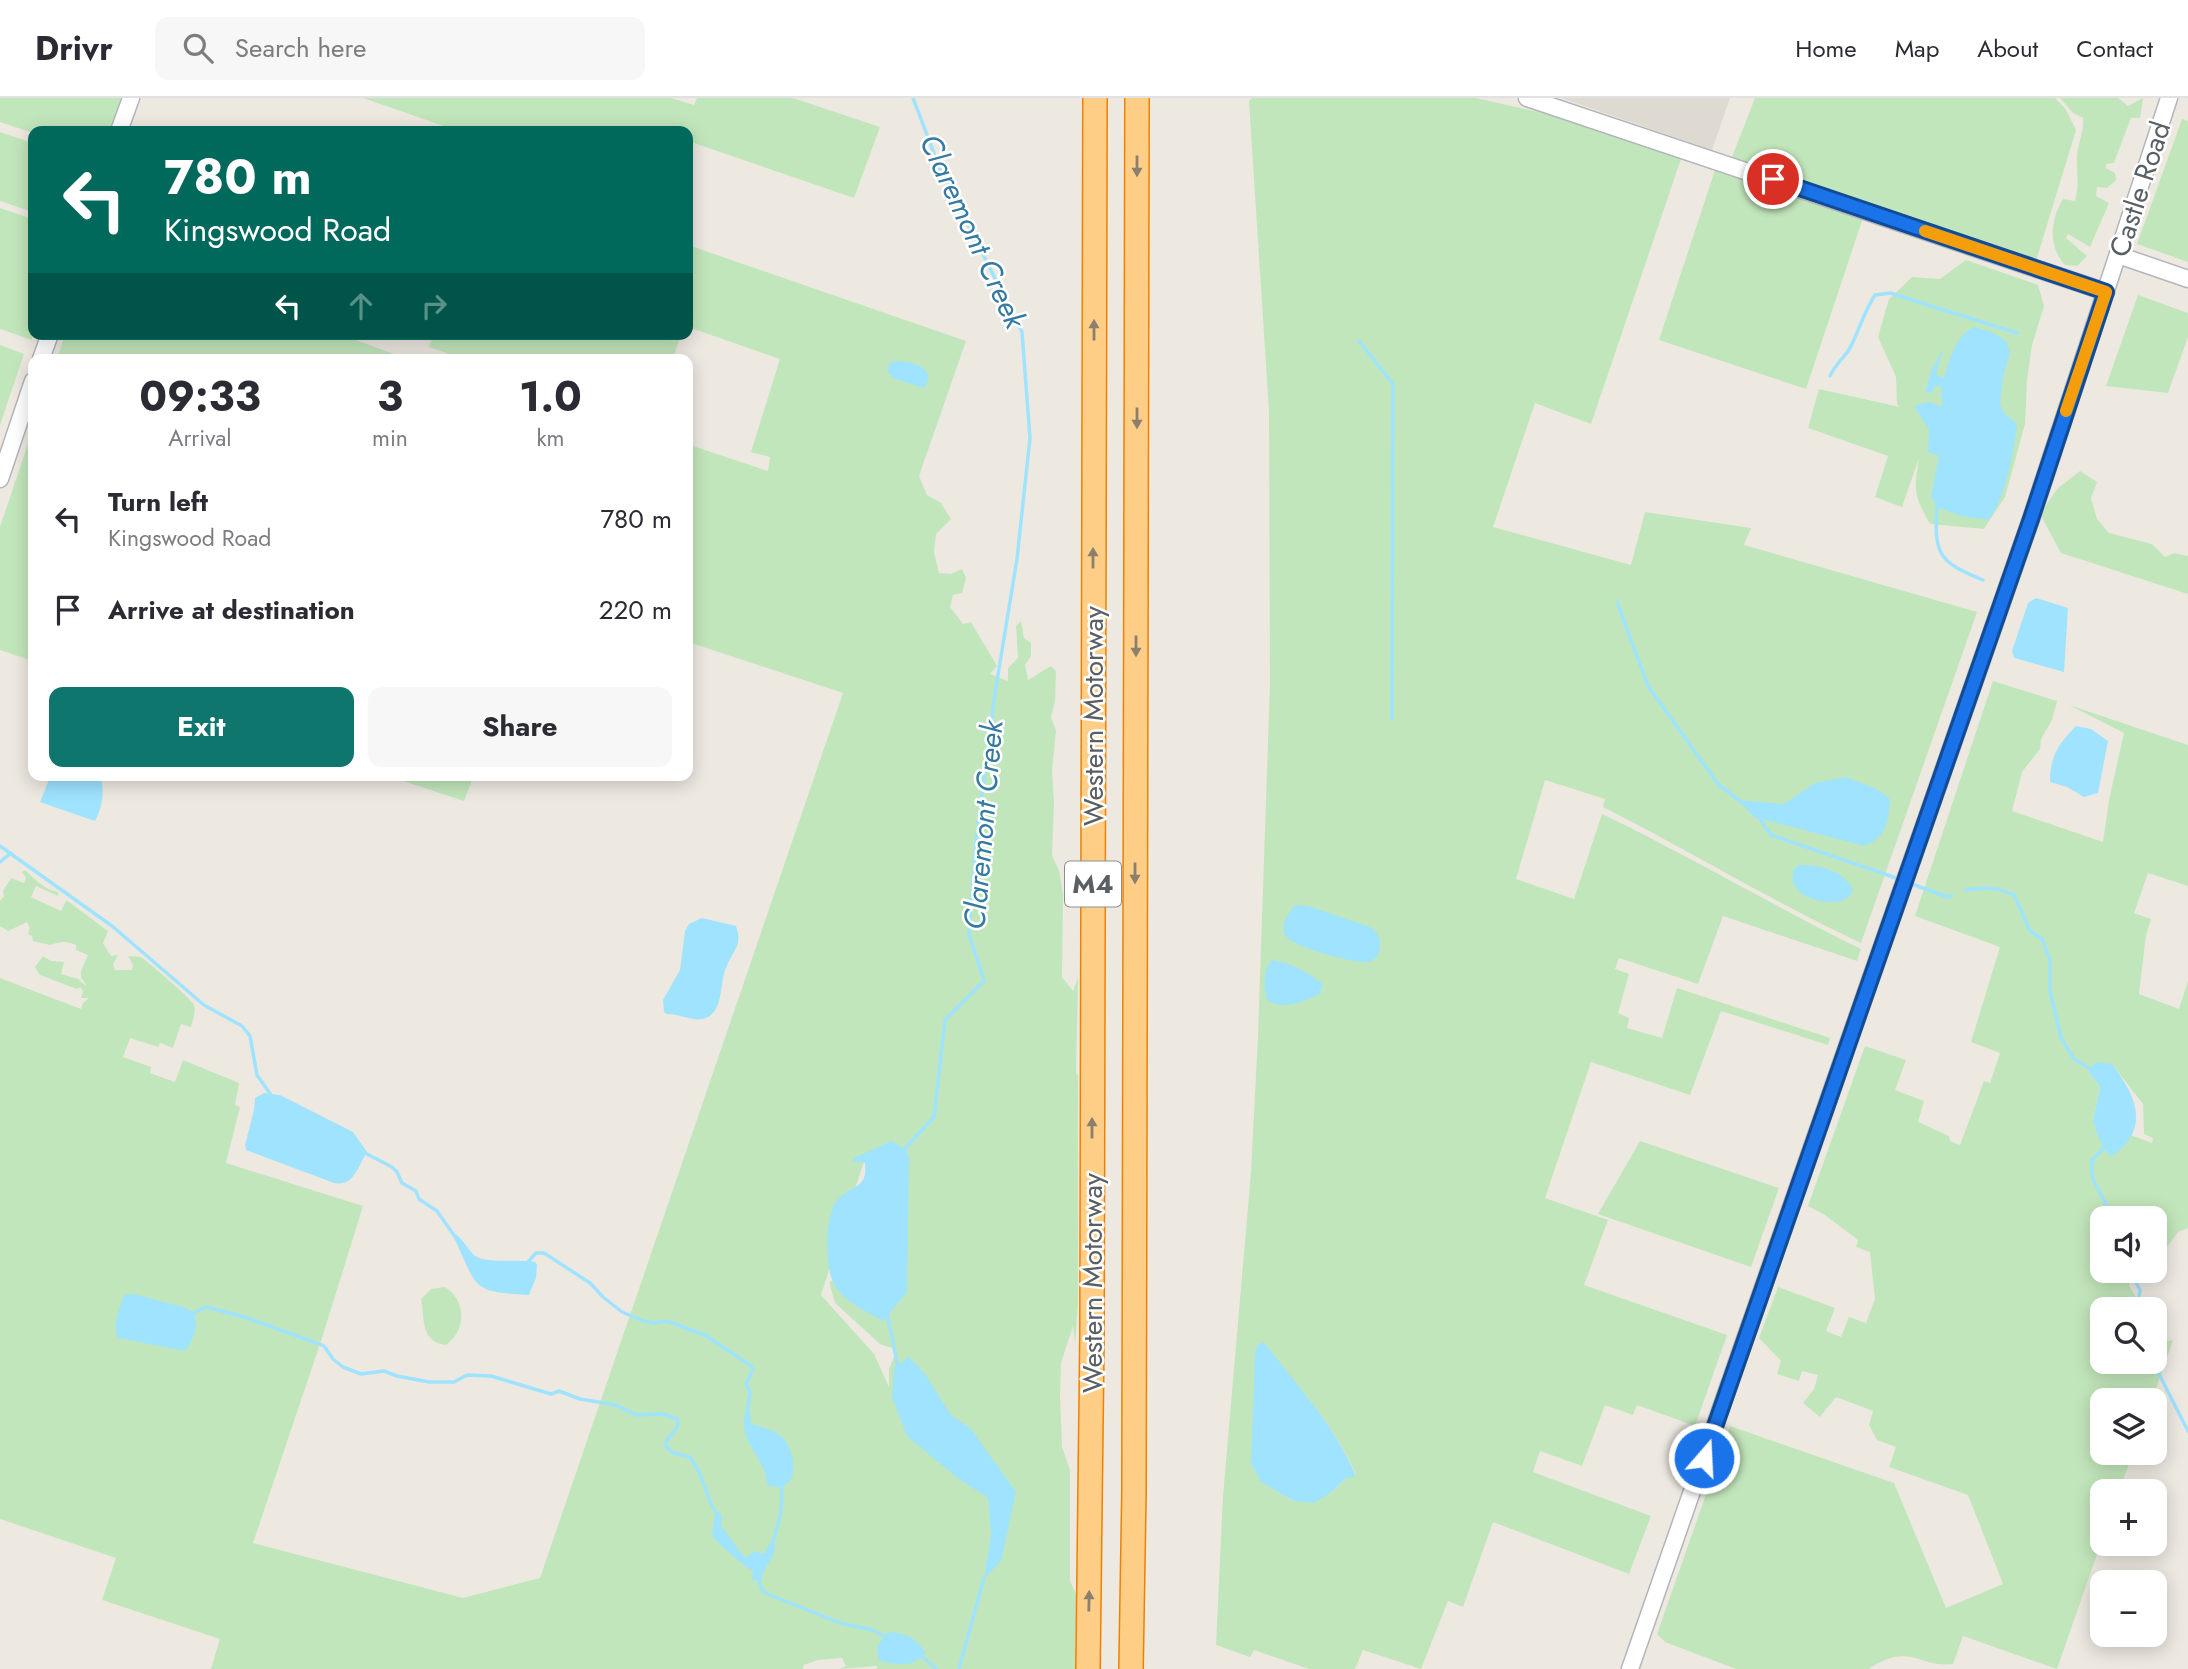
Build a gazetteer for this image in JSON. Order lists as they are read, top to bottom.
{
  "streets": {
    "highway": ["Western Motorway", "M4"],
    "street": ["Castle Road"]
  },
  "water": ["Claremont Creek"],
  "page": {
    "header": "Drivr",
    "search": "Search here",
    "nav": [
      "Home",
      "Map",
      "About",
      "Contact"
    ],
    "turn": ["780 m", "Kingswood Road"],
    "eta": [
      "09:33",
      "Arrival",
      "3",
      "min",
      "1.0",
      "km"
    ],
    "list": [
      {
        "name": "Turn left",
        "note": "Kingswood Road",
        "value": "780 m"
      },
      {
        "name": "Arrive at destination",
        "value": "220 m"
      }
    ],
    "buttons": ["Exit", "Share"],
    "map_buttons": ["+", "−"]
  }
}
